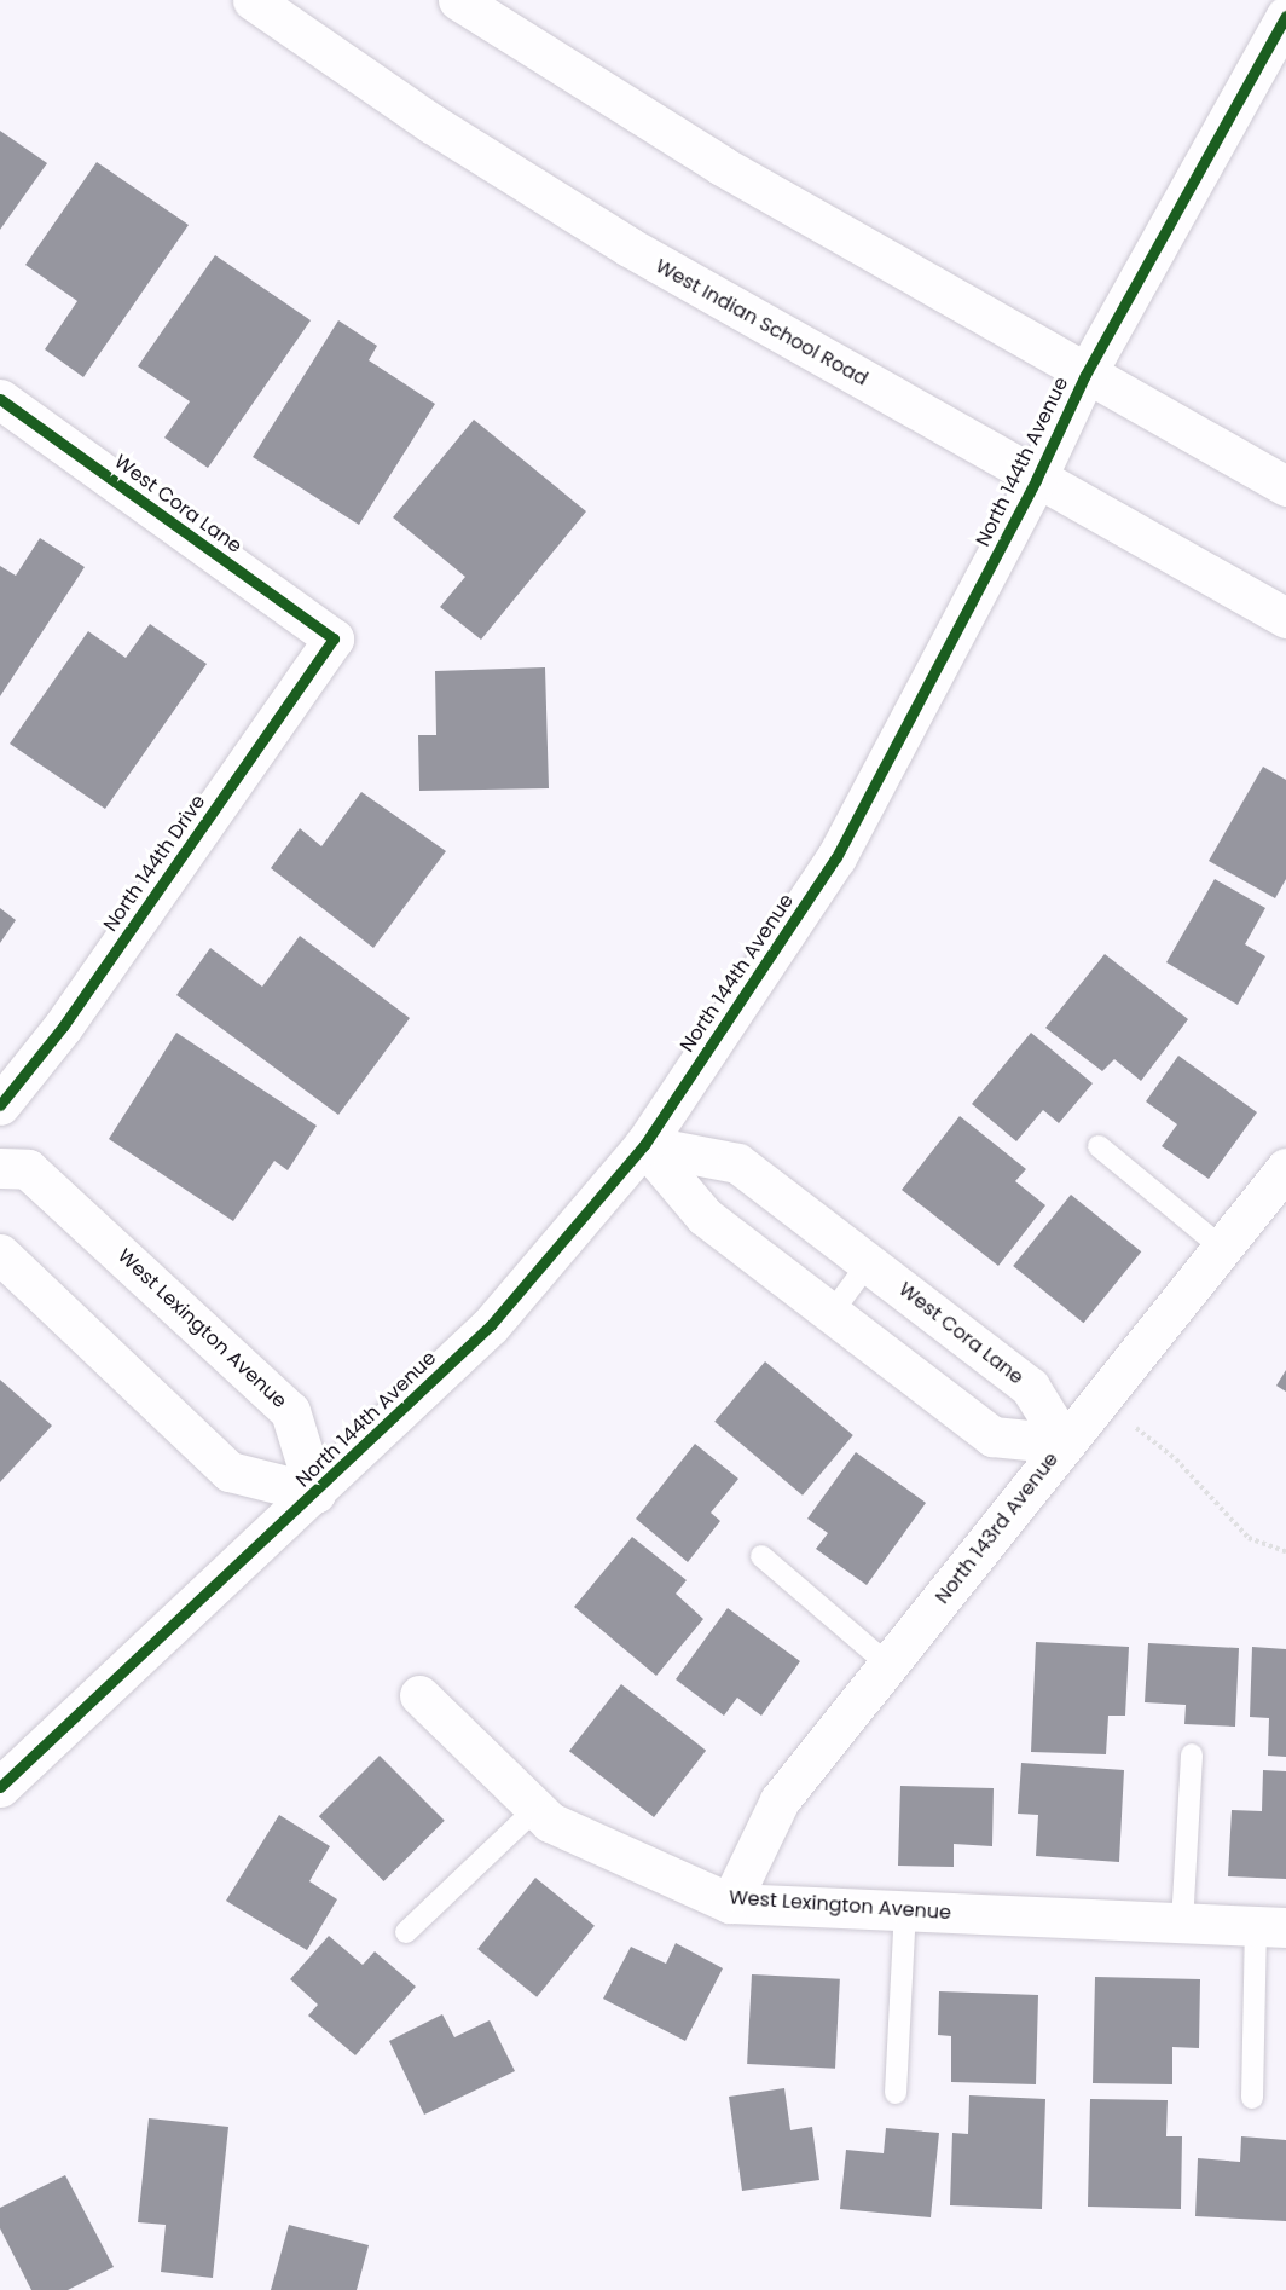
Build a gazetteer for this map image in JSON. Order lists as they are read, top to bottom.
{
  "streets": {
    "street": [
      "West Indian School Road",
      "North 144th Avenue",
      "West Cora Lane",
      "North 144th Drive",
      "West Lexington Avenue",
      "North 143rd Avenue"
    ]
  },
  "crossings": [
    ["West Indian School Road", "North 144th Avenue"],
    ["North 144th Avenue", "West Cora Lane"],
    ["North 144th Avenue", "West Lexington Avenue"],
    ["West Cora Lane", "North 144th Drive"],
    ["West Cora Lane", "North 143rd Avenue"],
    ["West Lexington Avenue", "North 143rd Avenue"]
  ]
}
